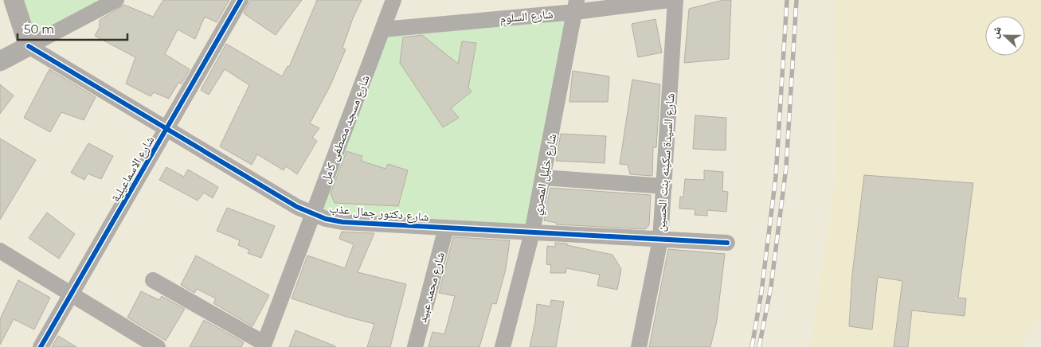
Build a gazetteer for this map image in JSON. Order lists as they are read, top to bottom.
{
  "streets": {
    "street": [
      "شارع السلوم",
      "شارع مسجد مصطفى كامل",
      "شارع السيدة سكينه بنت الحسين",
      "شارع الاسماعيلية",
      "شارع خليل المصري",
      "شارع دكتور جمال عذب",
      "شارع محمد عبيد"
    ]
  },
  "crossings": [
    ["شارع السلوم", "شارع مسجد مصطفى كامل"],
    ["شارع السلوم", "شارع خليل المصري"],
    ["شارع مسجد مصطفى كامل", "شارع دكتور جمال عذب"],
    ["شارع السيدة سكينه بنت الحسين", "شارع دكتور جمال عذب"],
    ["شارع الاسماعيلية", "شارع دكتور جمال عذب"],
    ["شارع خليل المصري", "شارع دكتور جمال عذب"],
    ["شارع دكتور جمال عذب", "شارع محمد عبيد"]
  ],
  "scale_bar": "50 m",
  "north": "left"
}
